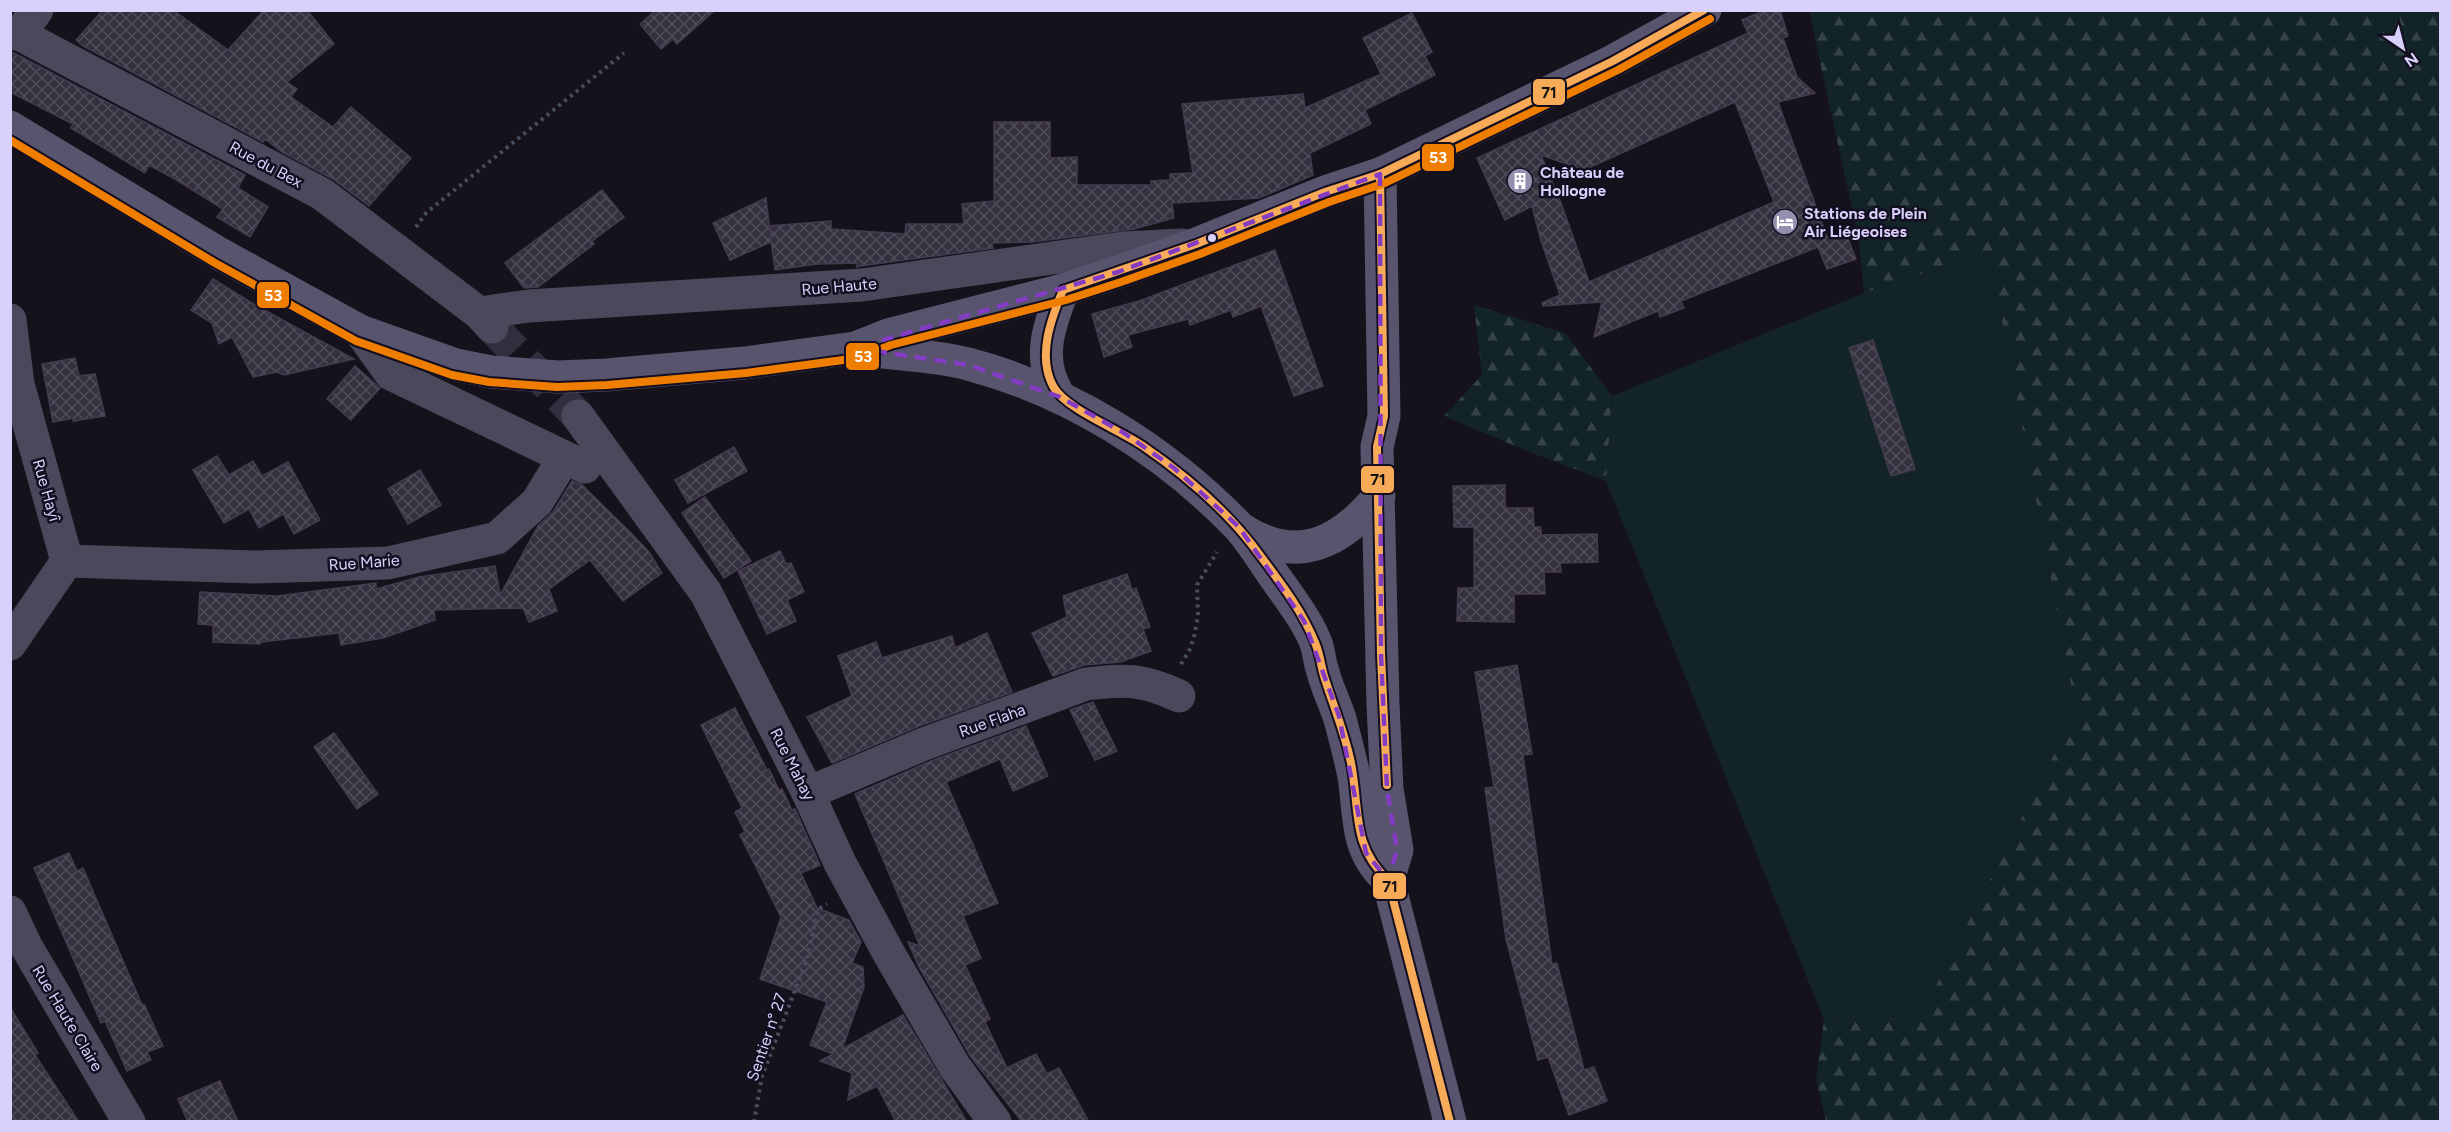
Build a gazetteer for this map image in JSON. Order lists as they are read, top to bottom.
{
  "streets": {
    "street": [
      "Rue du Bex",
      "Rue Haute",
      "Rue Hayî",
      "Rue Marie",
      "Rue Flaha",
      "Rue Mahay",
      "Rue Haute Claire"
    ],
    "path": ["Sentier n° 27"]
  },
  "crossings": [
    ["Rue du Bex", "Rue Haute"],
    ["Rue Hayî", "Rue Marie"],
    ["Rue Flaha", "Rue Mahay"],
    ["Rue Mahay", "Sentier n° 27"]
  ],
  "places": {
    "building": ["Château de Hollogne"],
    "hotel": ["Stations de Plein Air Liégeoises"]
  },
  "lines": ["transit line 71", "transit line 53"],
  "north": "bottom right"
}
